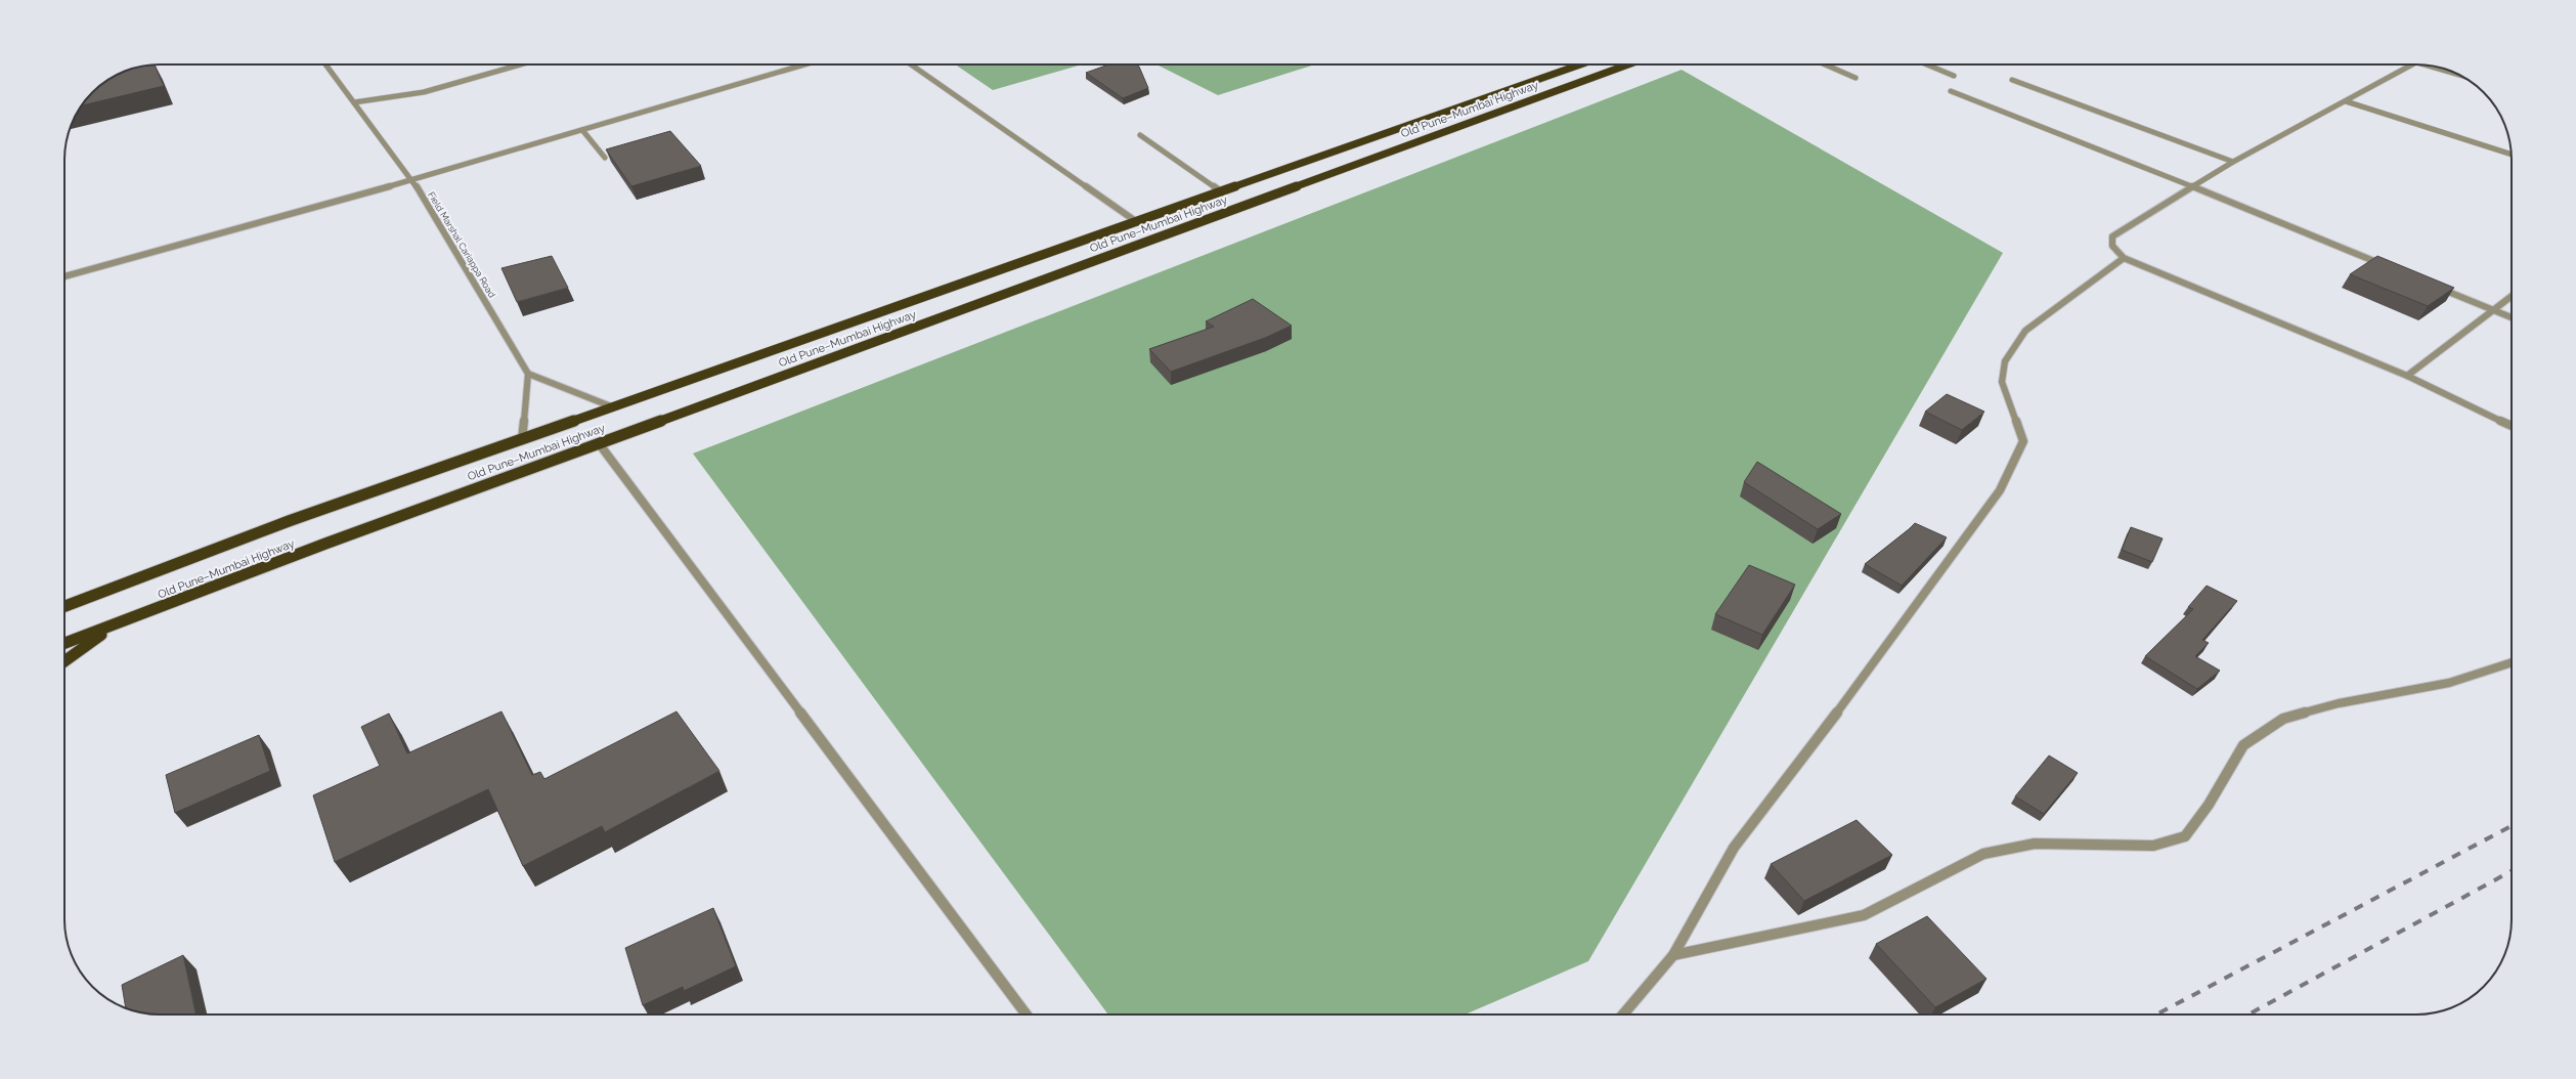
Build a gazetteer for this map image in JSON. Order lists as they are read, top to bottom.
{
  "streets": {
    "highway": ["Old Pune–Mumbai Highway"],
    "street": ["Field Marshal Cariappa Road"]
  }
}
